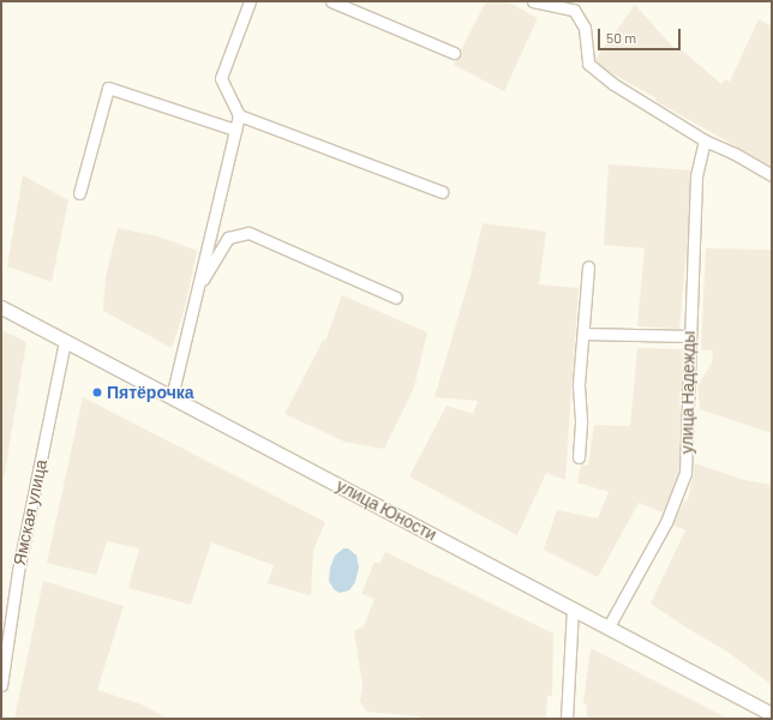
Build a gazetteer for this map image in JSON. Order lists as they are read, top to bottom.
{
  "streets": {
    "street": ["улица Надежды", "улица Юности", "Ямская улица"]
  },
  "crossings": [
    ["улица Надежды", "улица Юности"],
    ["улица Юности", "Ямская улица"]
  ],
  "places": ["Пятёрочка"],
  "scale_bar": "50 m"
}
